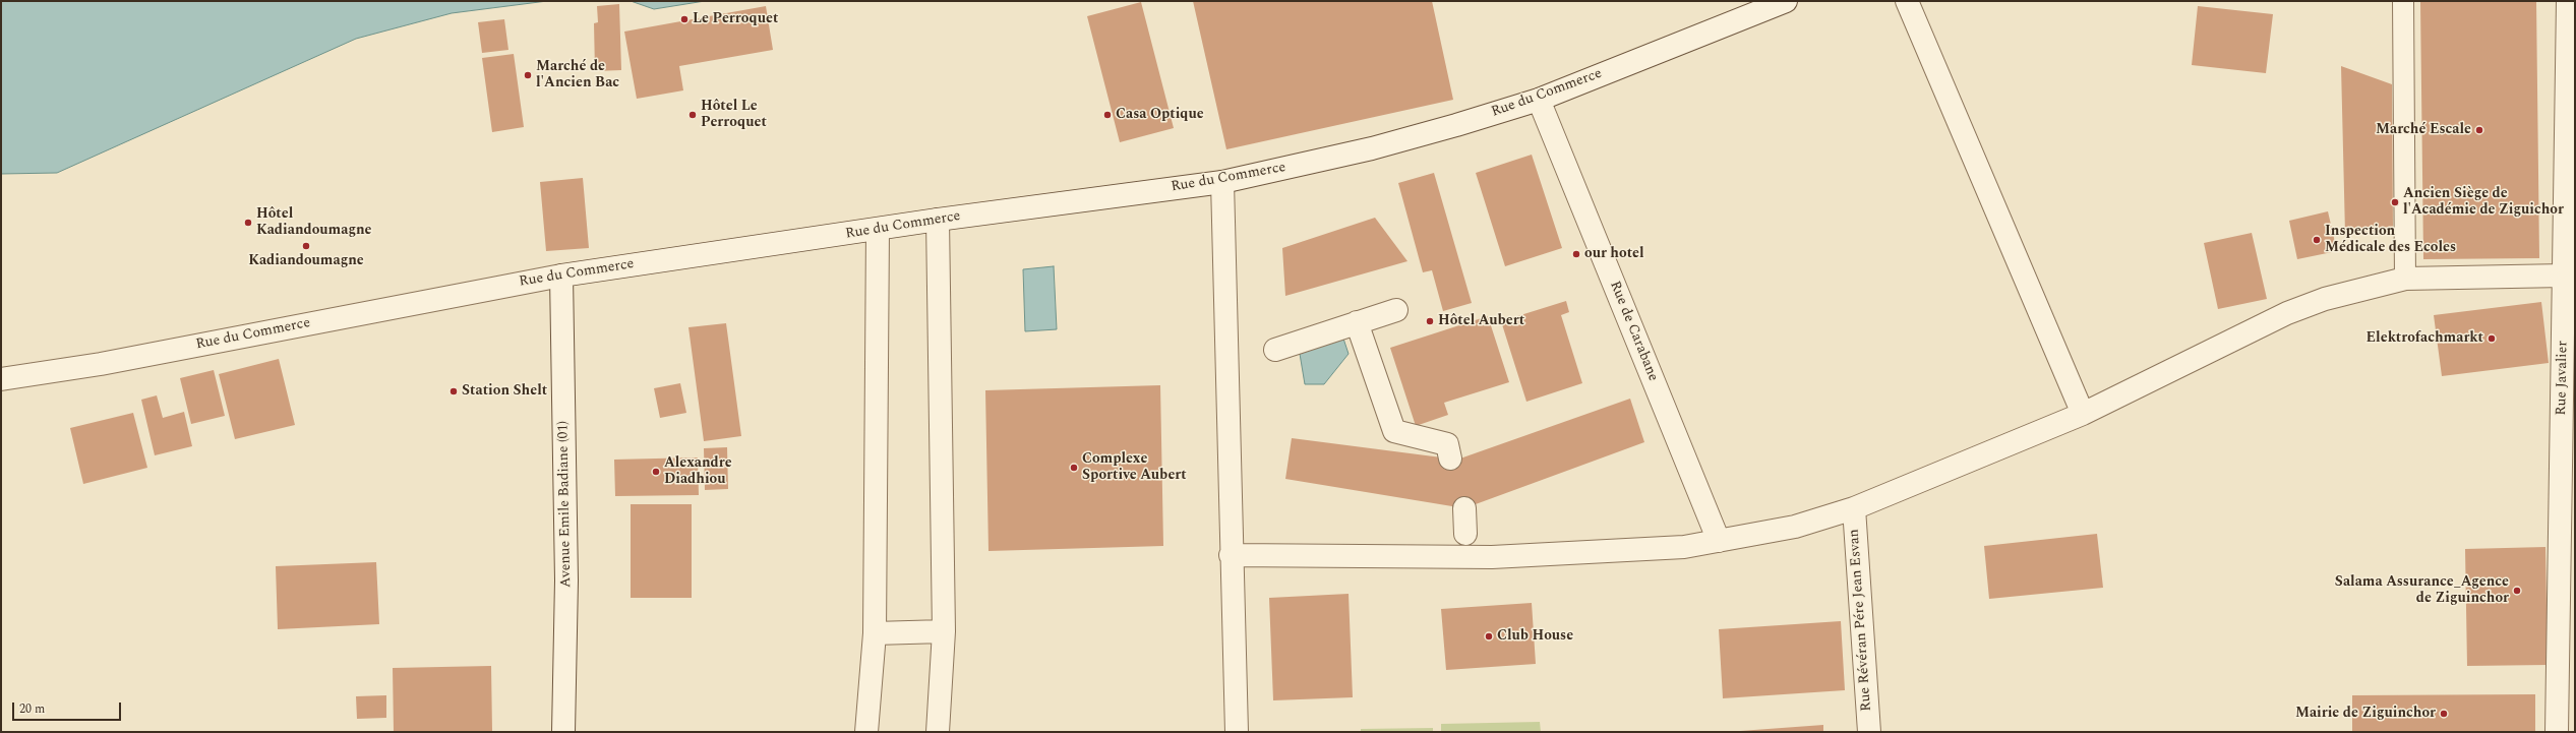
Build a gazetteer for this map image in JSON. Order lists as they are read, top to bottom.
{
  "streets": {
    "street": [
      "Rue du Commerce",
      "Rue de Carabane",
      "Rue Javalier",
      "Avenue Emile Badiane (01)",
      "Rue Révéran Pére Jean Esvan"
    ]
  },
  "crossings": [
    ["Rue du Commerce", "Rue de Carabane"],
    ["Rue du Commerce", "Avenue Emile Badiane (01)"]
  ],
  "places": [
    "Le Perroquet",
    "Marché de l'Ancien Bac",
    "Hôtel Le Perroquet",
    "Casa Optique",
    "Marché Escale",
    "Ancien Siège de l'Académie de Ziguichor",
    "Hôtel Kadiandoumagne",
    "Inspection Médicale des Ecoles",
    "Kadiandoumagne",
    "our hotel",
    "Hôtel Aubert",
    "Elektrofachmarkt",
    "Station Shelt",
    "Complexe Sportive Aubert",
    "Alexandre Diadhiou",
    "Salama Assurance_Agence de Ziguinchor",
    "Club House",
    "Mairie de Ziguinchor"
  ],
  "scale_bar": "20 m"
}
